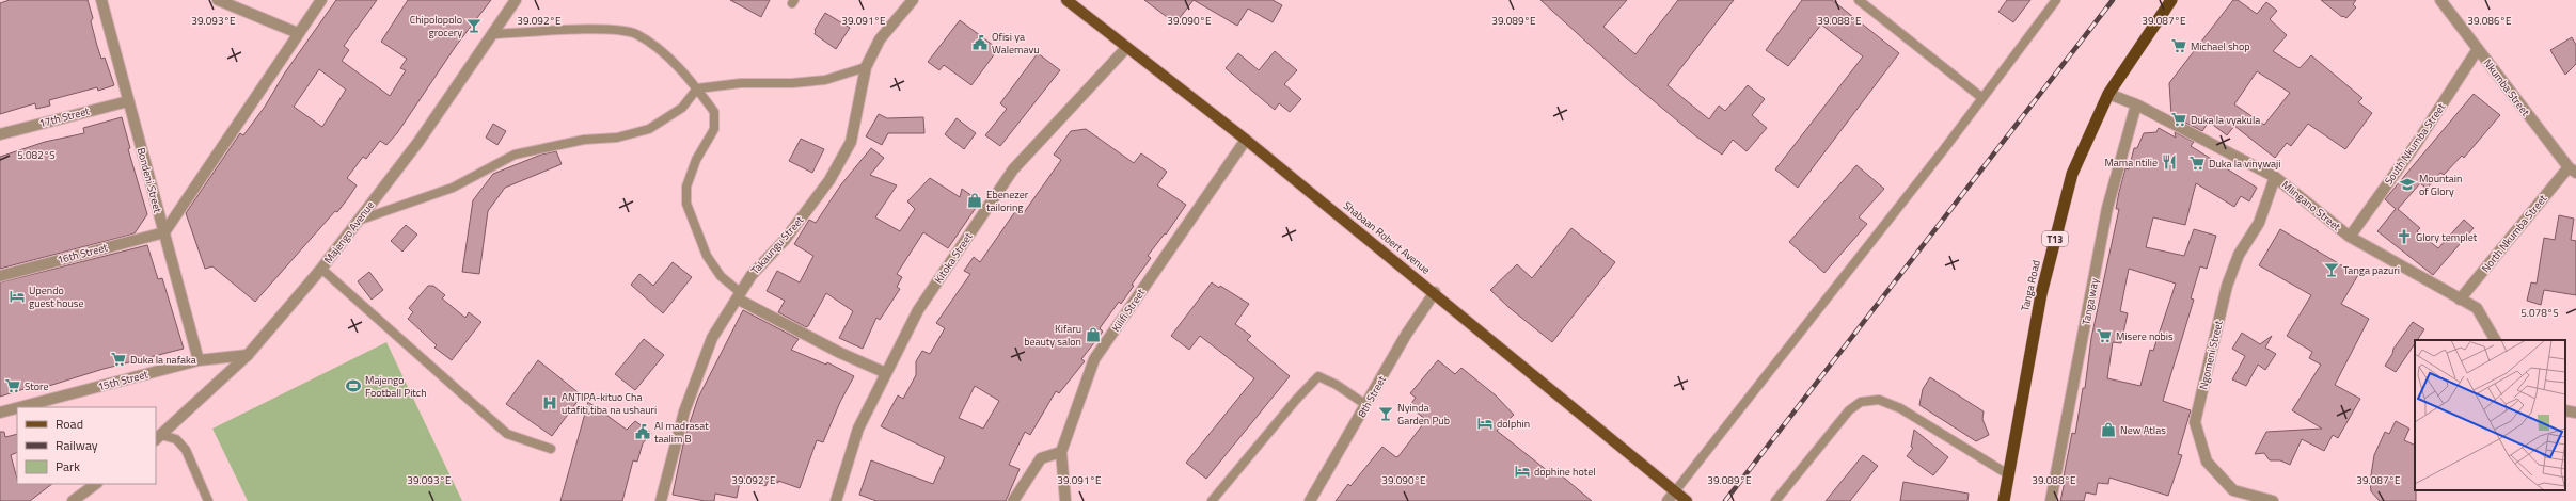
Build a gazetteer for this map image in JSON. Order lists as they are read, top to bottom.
{
  "streets": {
    "highway": ["T13", "Tanga Road"],
    "main road": ["Shabaan Robert Avenue"],
    "street": [
      "Nkumba Street",
      "17th Street",
      "South Nkumba Street",
      "Bondeni Street",
      "Mlingano Street",
      "Majengo Avenue",
      "North Nkumba Street",
      "Takaungu Street",
      "16th Street",
      "Kitoka Street",
      "Tanga way",
      "Kilifi Street",
      "Ngomeni Street",
      "15th Street",
      "8th Street"
    ]
  },
  "crossings": [
    ["Nkumba Street", "South Nkumba Street"],
    ["Nkumba Street", "North Nkumba Street"],
    ["17th Street", "Bondeni Street"],
    ["South Nkumba Street", "Mlingano Street"],
    ["Bondeni Street", "16th Street"],
    ["Bondeni Street", "15th Street"],
    ["Mlingano Street", "North Nkumba Street"],
    ["Mlingano Street", "Tanga Road"],
    ["Mlingano Street", "Tanga way"],
    ["Mlingano Street", "Ngomeni Street"],
    ["Majengo Avenue", "15th Street"],
    ["Shabaan Robert Avenue", "Kitoka Street"],
    ["Shabaan Robert Avenue", "Kilifi Street"],
    ["Shabaan Robert Avenue", "8th Street"]
  ],
  "places": {
    "bar": ["Chipolopolo grocery", "Tanga pazuri", "Nyinda Garden Pub"],
    "public building": ["Ofisi ya Walemavu", "Al madrasat taalim B"],
    "supermarket": [
      "Michael shop",
      "Duka la vyakula",
      "Duka la vinywaji",
      "Misere nobis",
      "Duka la nafaka",
      "Store"
    ],
    "restaurant": ["Mama ntilie"],
    "school or university": ["Mountain of Glory"],
    "shop": ["Ebenezer tailoring", "Kifaru beauty salon", "New Atlas"],
    "church": ["Glory templet"],
    "hotel": ["Upendo guest house", "dolphin", "dophine hotel"],
    "sports": ["Majengo Football Pitch"],
    "hospital": ["ANTIPA-kituo Cha utafiti,tiba na ushauri"]
  },
  "legend": ["Road", "Railway", "Park"],
  "coordinates": [
    "39.093°E",
    "39.092°E",
    "39.091°E",
    "39.090°E",
    "39.089°E",
    "39.088°E",
    "39.087°E",
    "39.086°E",
    "5.082°S",
    "5.078°S"
  ]
}
